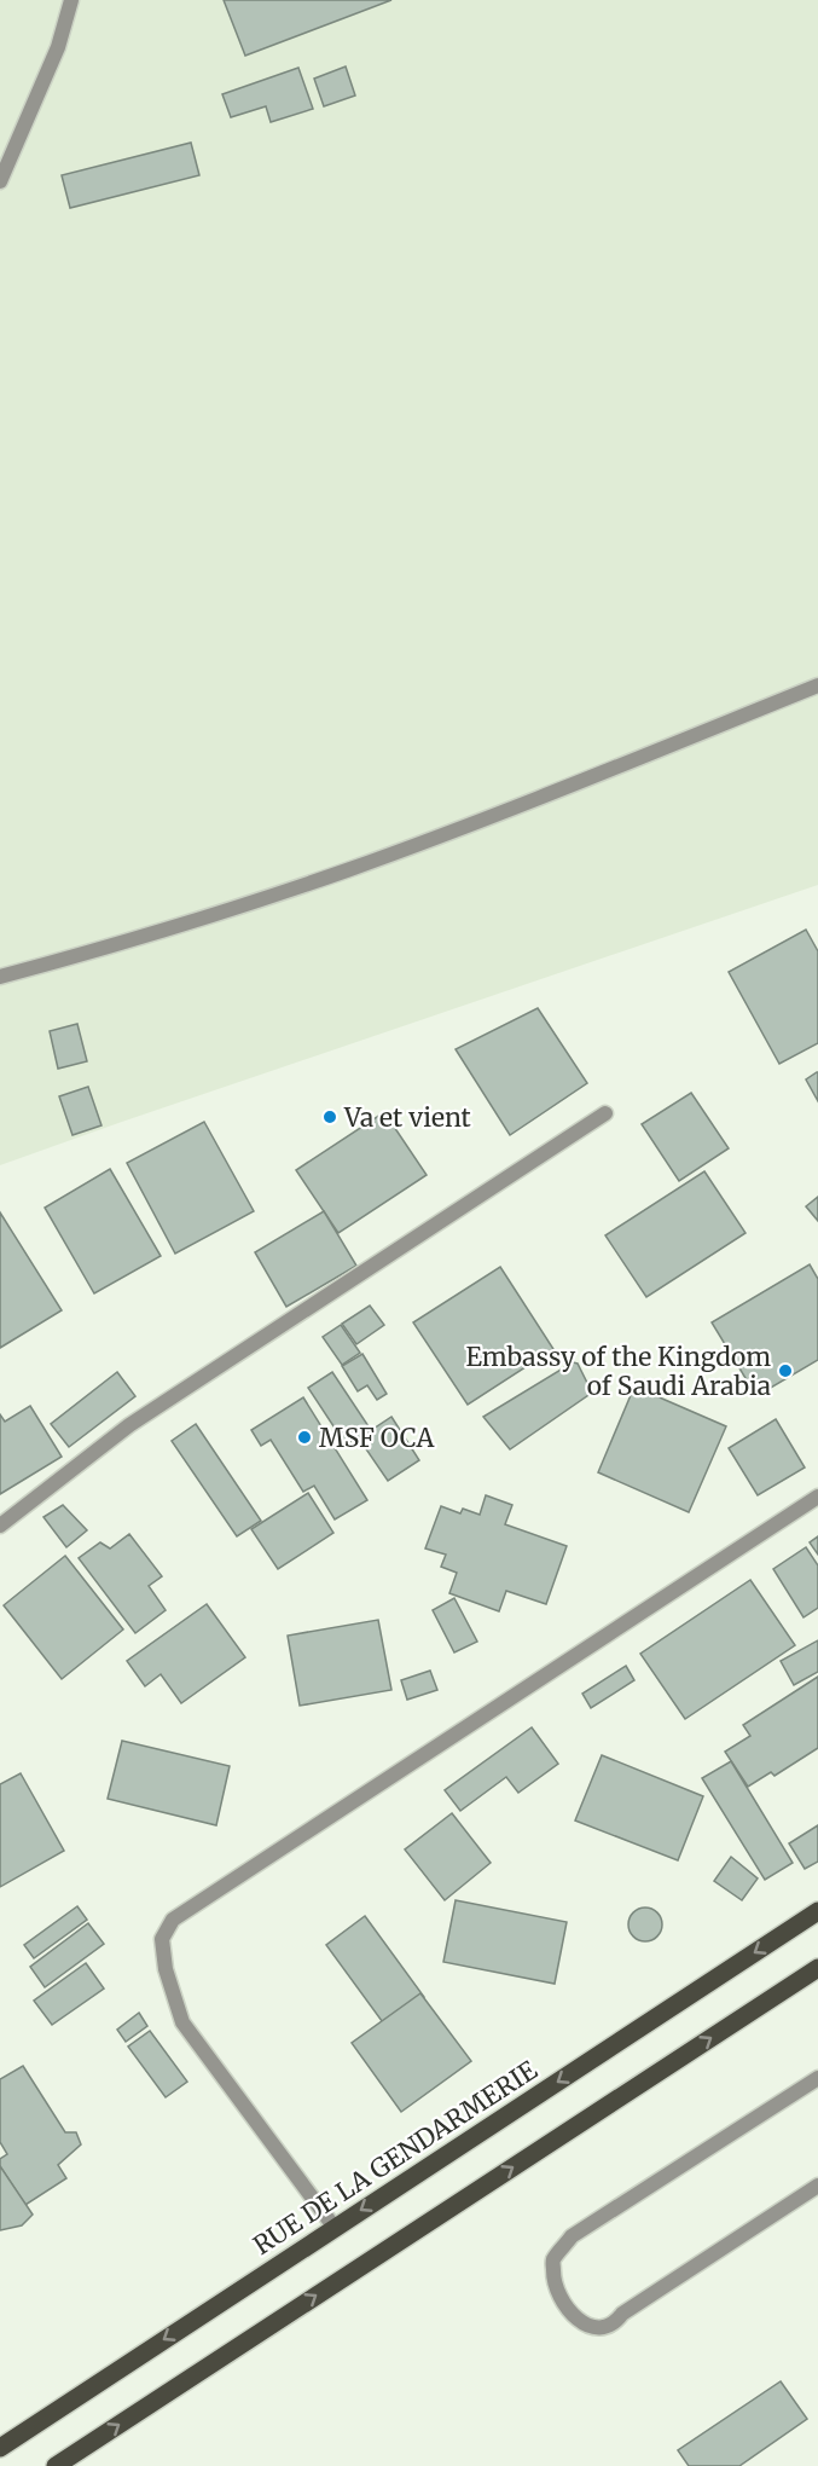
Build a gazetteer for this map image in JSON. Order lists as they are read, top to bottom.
{
  "streets": {
    "main road": ["RUE DE LA GENDARMERIE"]
  },
  "places": ["Va et vient", "Embassy of the Kingdom of Saudi Arabia", "MSF OCA"]
}
